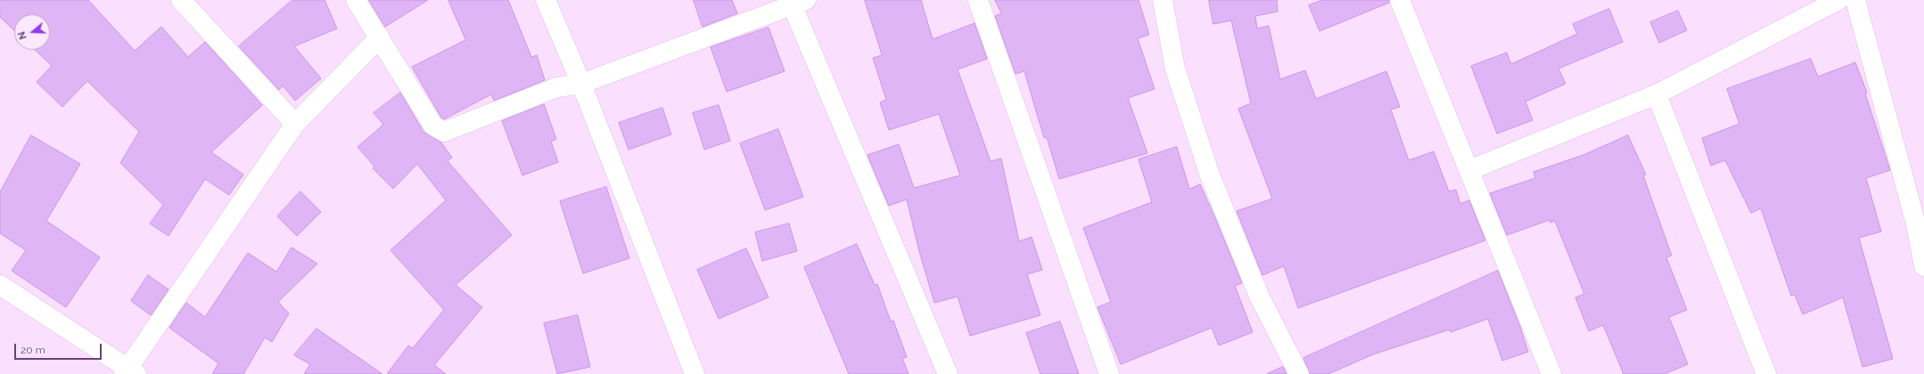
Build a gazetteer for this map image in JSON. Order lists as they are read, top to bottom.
{
  "scale_bar": "20 m",
  "north": "left"
}
